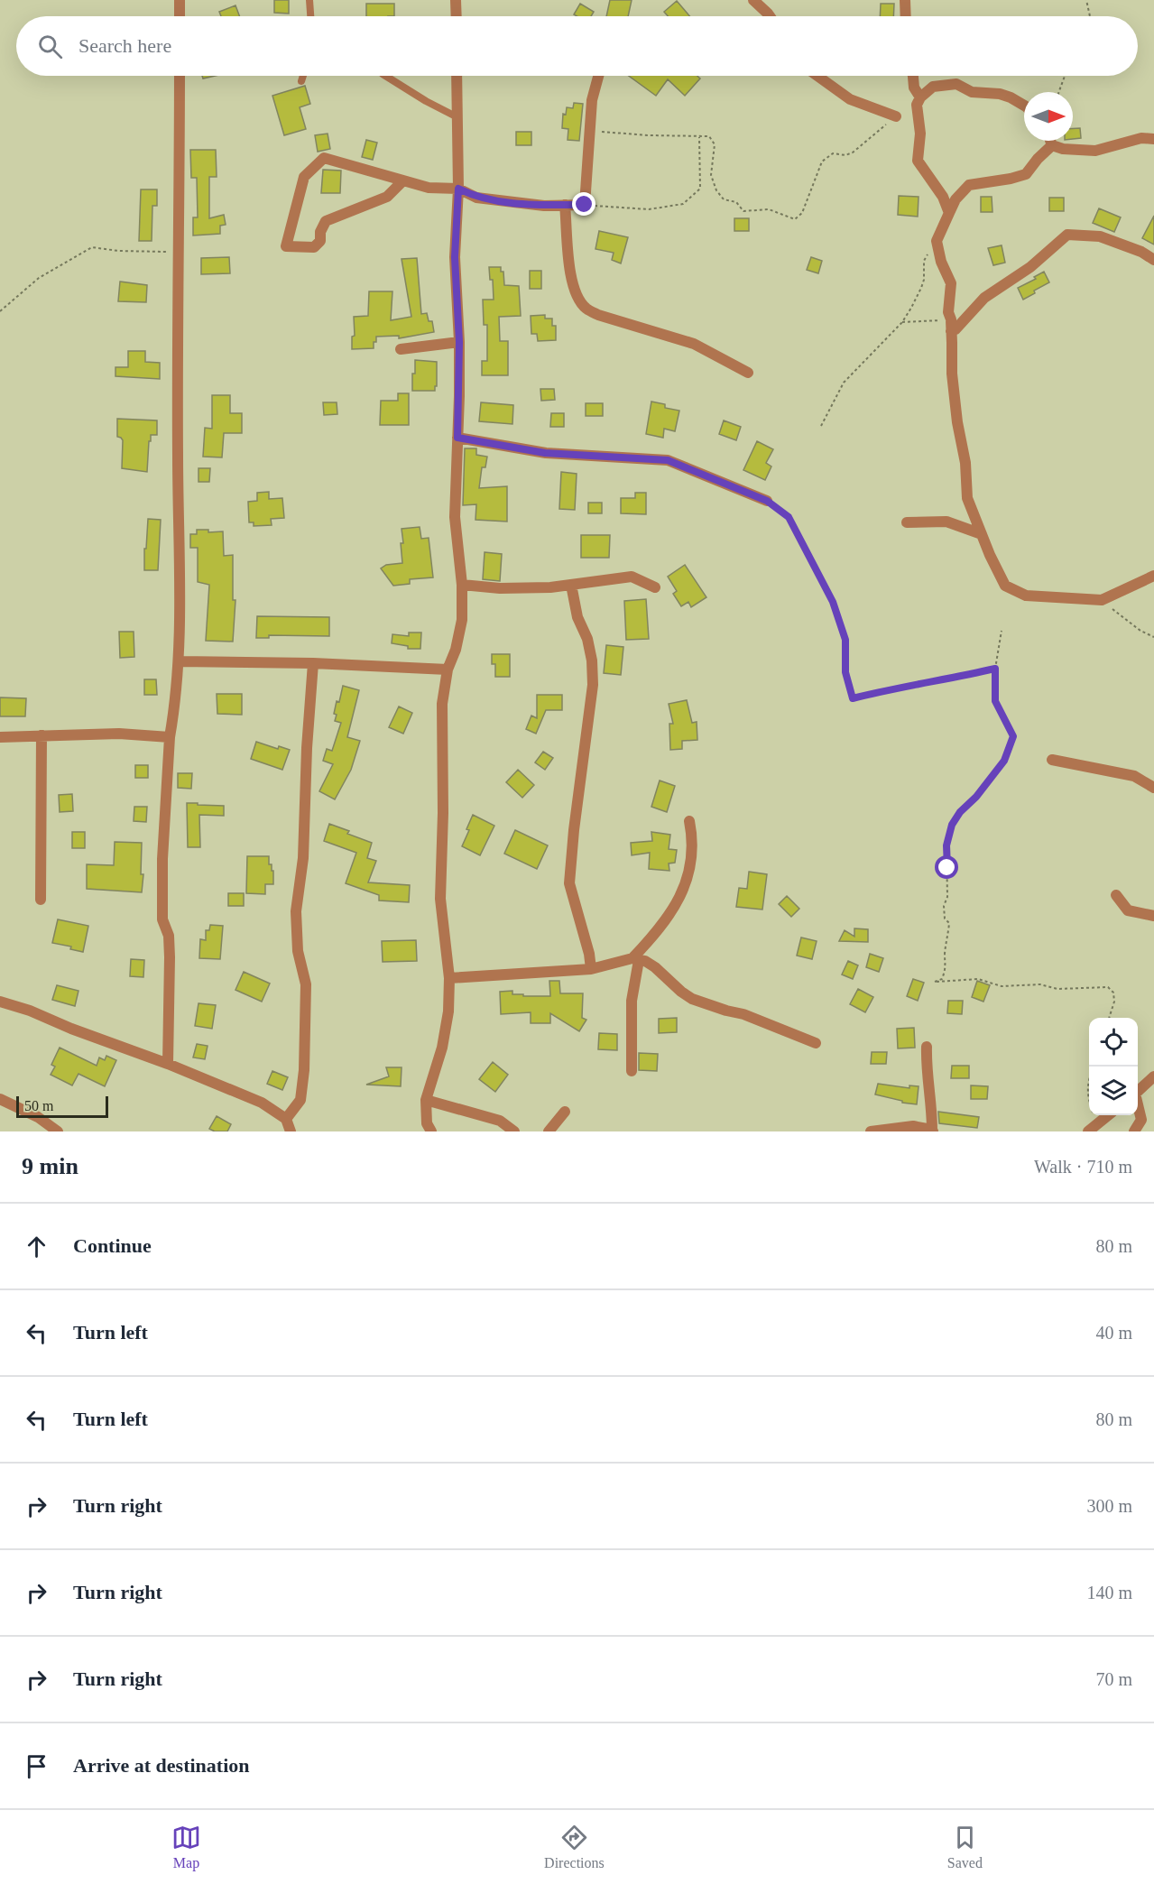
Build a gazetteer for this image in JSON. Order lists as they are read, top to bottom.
{
  "scale_bar": "50 m",
  "north": "right",
  "page": {
    "search": "Search here",
    "scale": "50 m",
    "heading": ["9 min", "Walk · 710 m"],
    "list": [
      ["Continue", "80 m"],
      ["Turn left", "40 m"],
      ["Turn left", "80 m"],
      ["Turn right", "300 m"],
      ["Turn right", "140 m"],
      ["Turn right", "70 m"],
      "Arrive at destination"
    ],
    "nav": ["Map", "Directions", "Saved"]
  }
}
